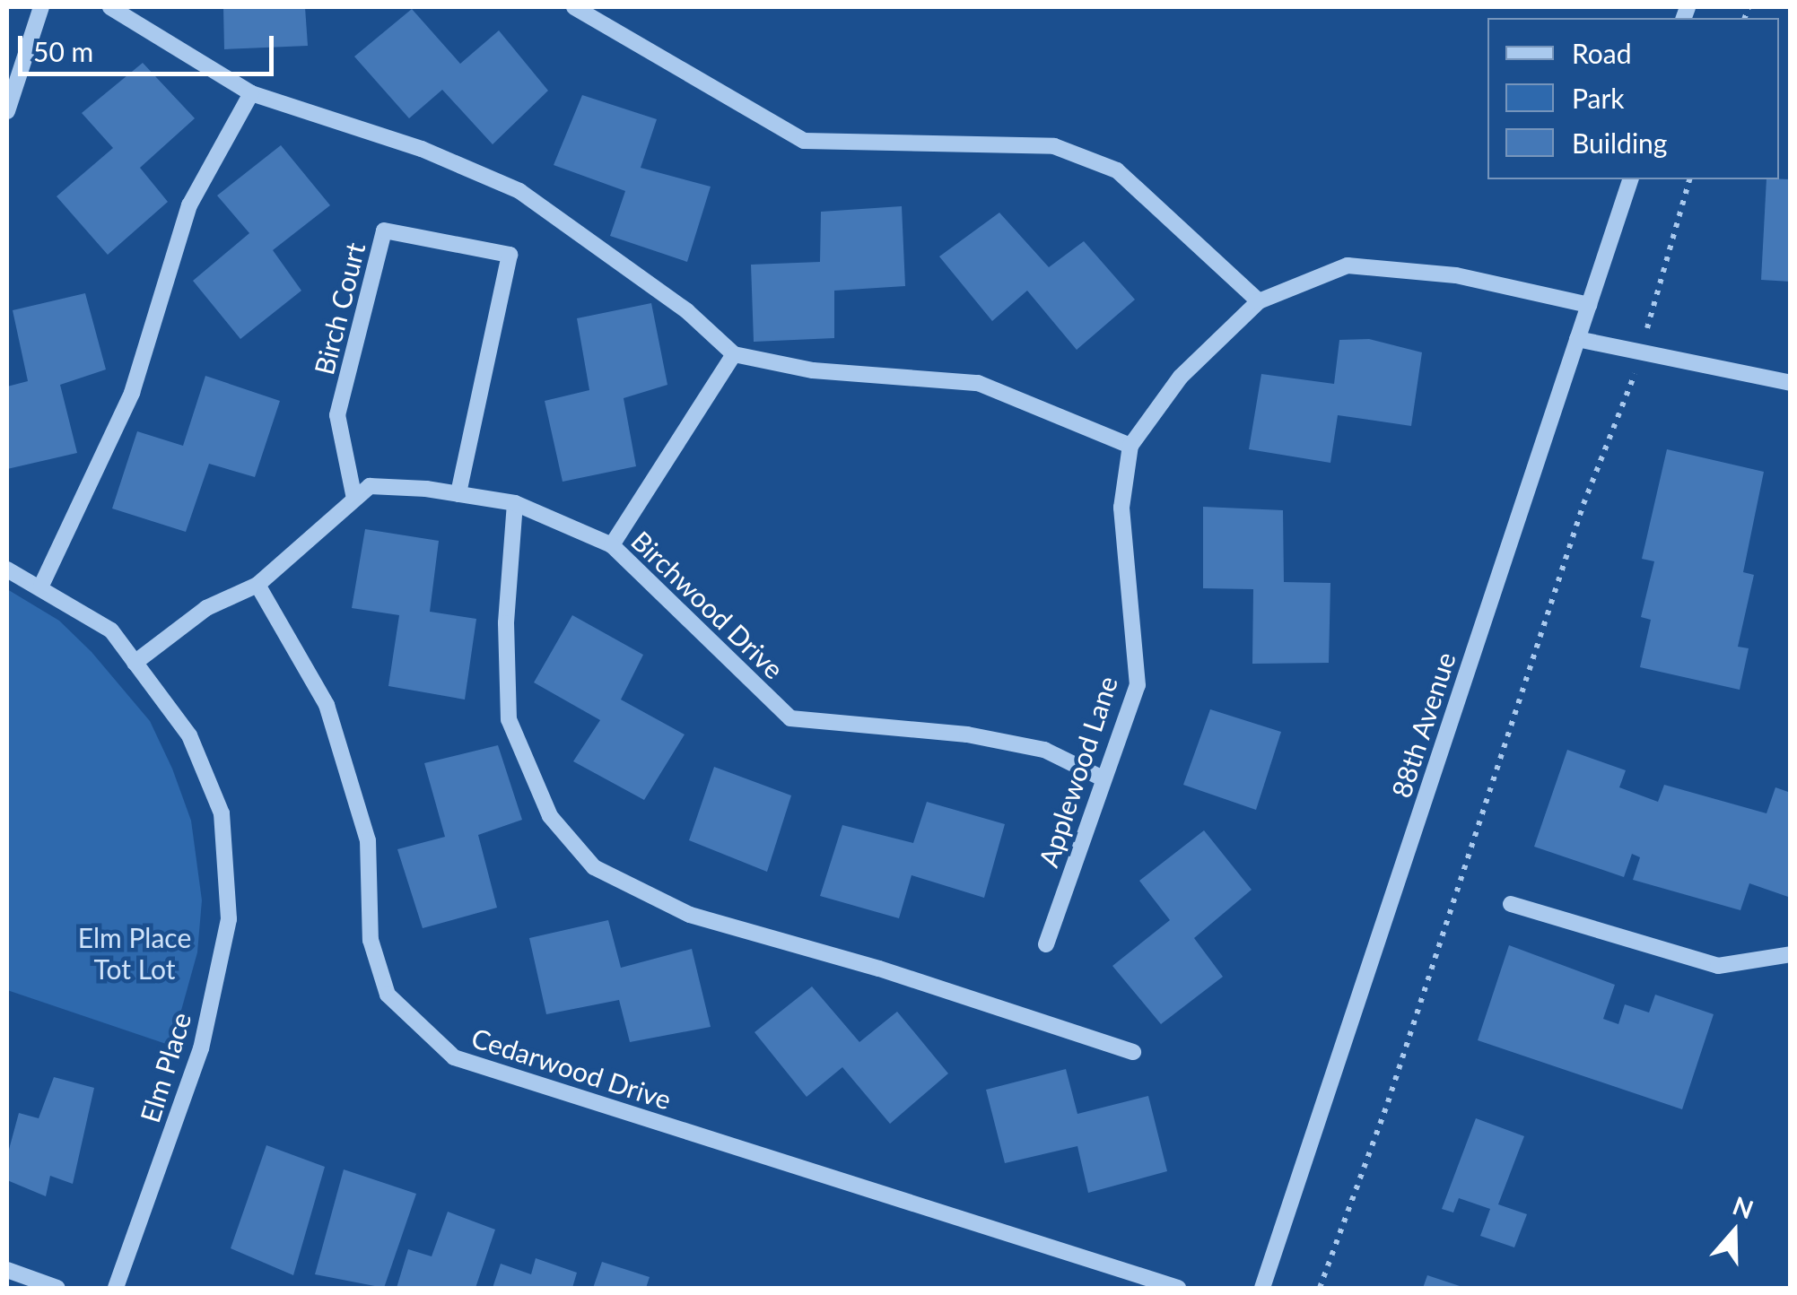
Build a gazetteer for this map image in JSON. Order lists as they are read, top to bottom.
{
  "streets": {
    "street": [
      "Birch Court",
      "Birchwood Drive",
      "88th Avenue",
      "Applewood Lane",
      "Elm Place",
      "Cedarwood Drive"
    ]
  },
  "crossings": [
    ["Birch Court", "Birchwood Drive"],
    ["Birchwood Drive", "Applewood Lane"],
    ["Birchwood Drive", "Elm Place"],
    ["Birchwood Drive", "Cedarwood Drive"],
    ["88th Avenue", "Applewood Lane"]
  ],
  "parks": ["Elm Place Tot Lot"],
  "legend": ["Road", "Park", "Building"],
  "scale_bar": "50 m",
  "north": "top"
}
